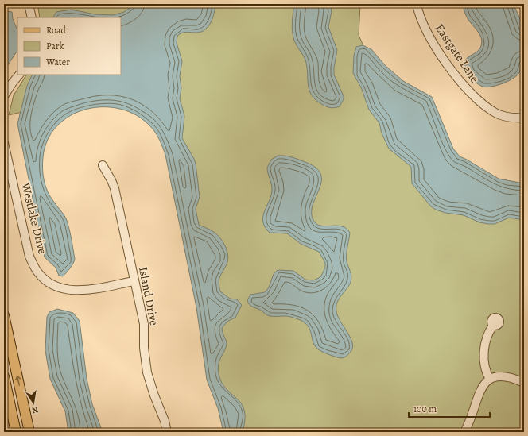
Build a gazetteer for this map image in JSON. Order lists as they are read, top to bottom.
{
  "streets": {
    "street": ["Eastgate Lane", "Westlake Drive", "Island Drive"]
  },
  "crossings": [
    ["Westlake Drive", "Island Drive"]
  ],
  "legend": ["Road", "Park", "Water"],
  "scale_bar": "100 m",
  "north": "bottom"
}
